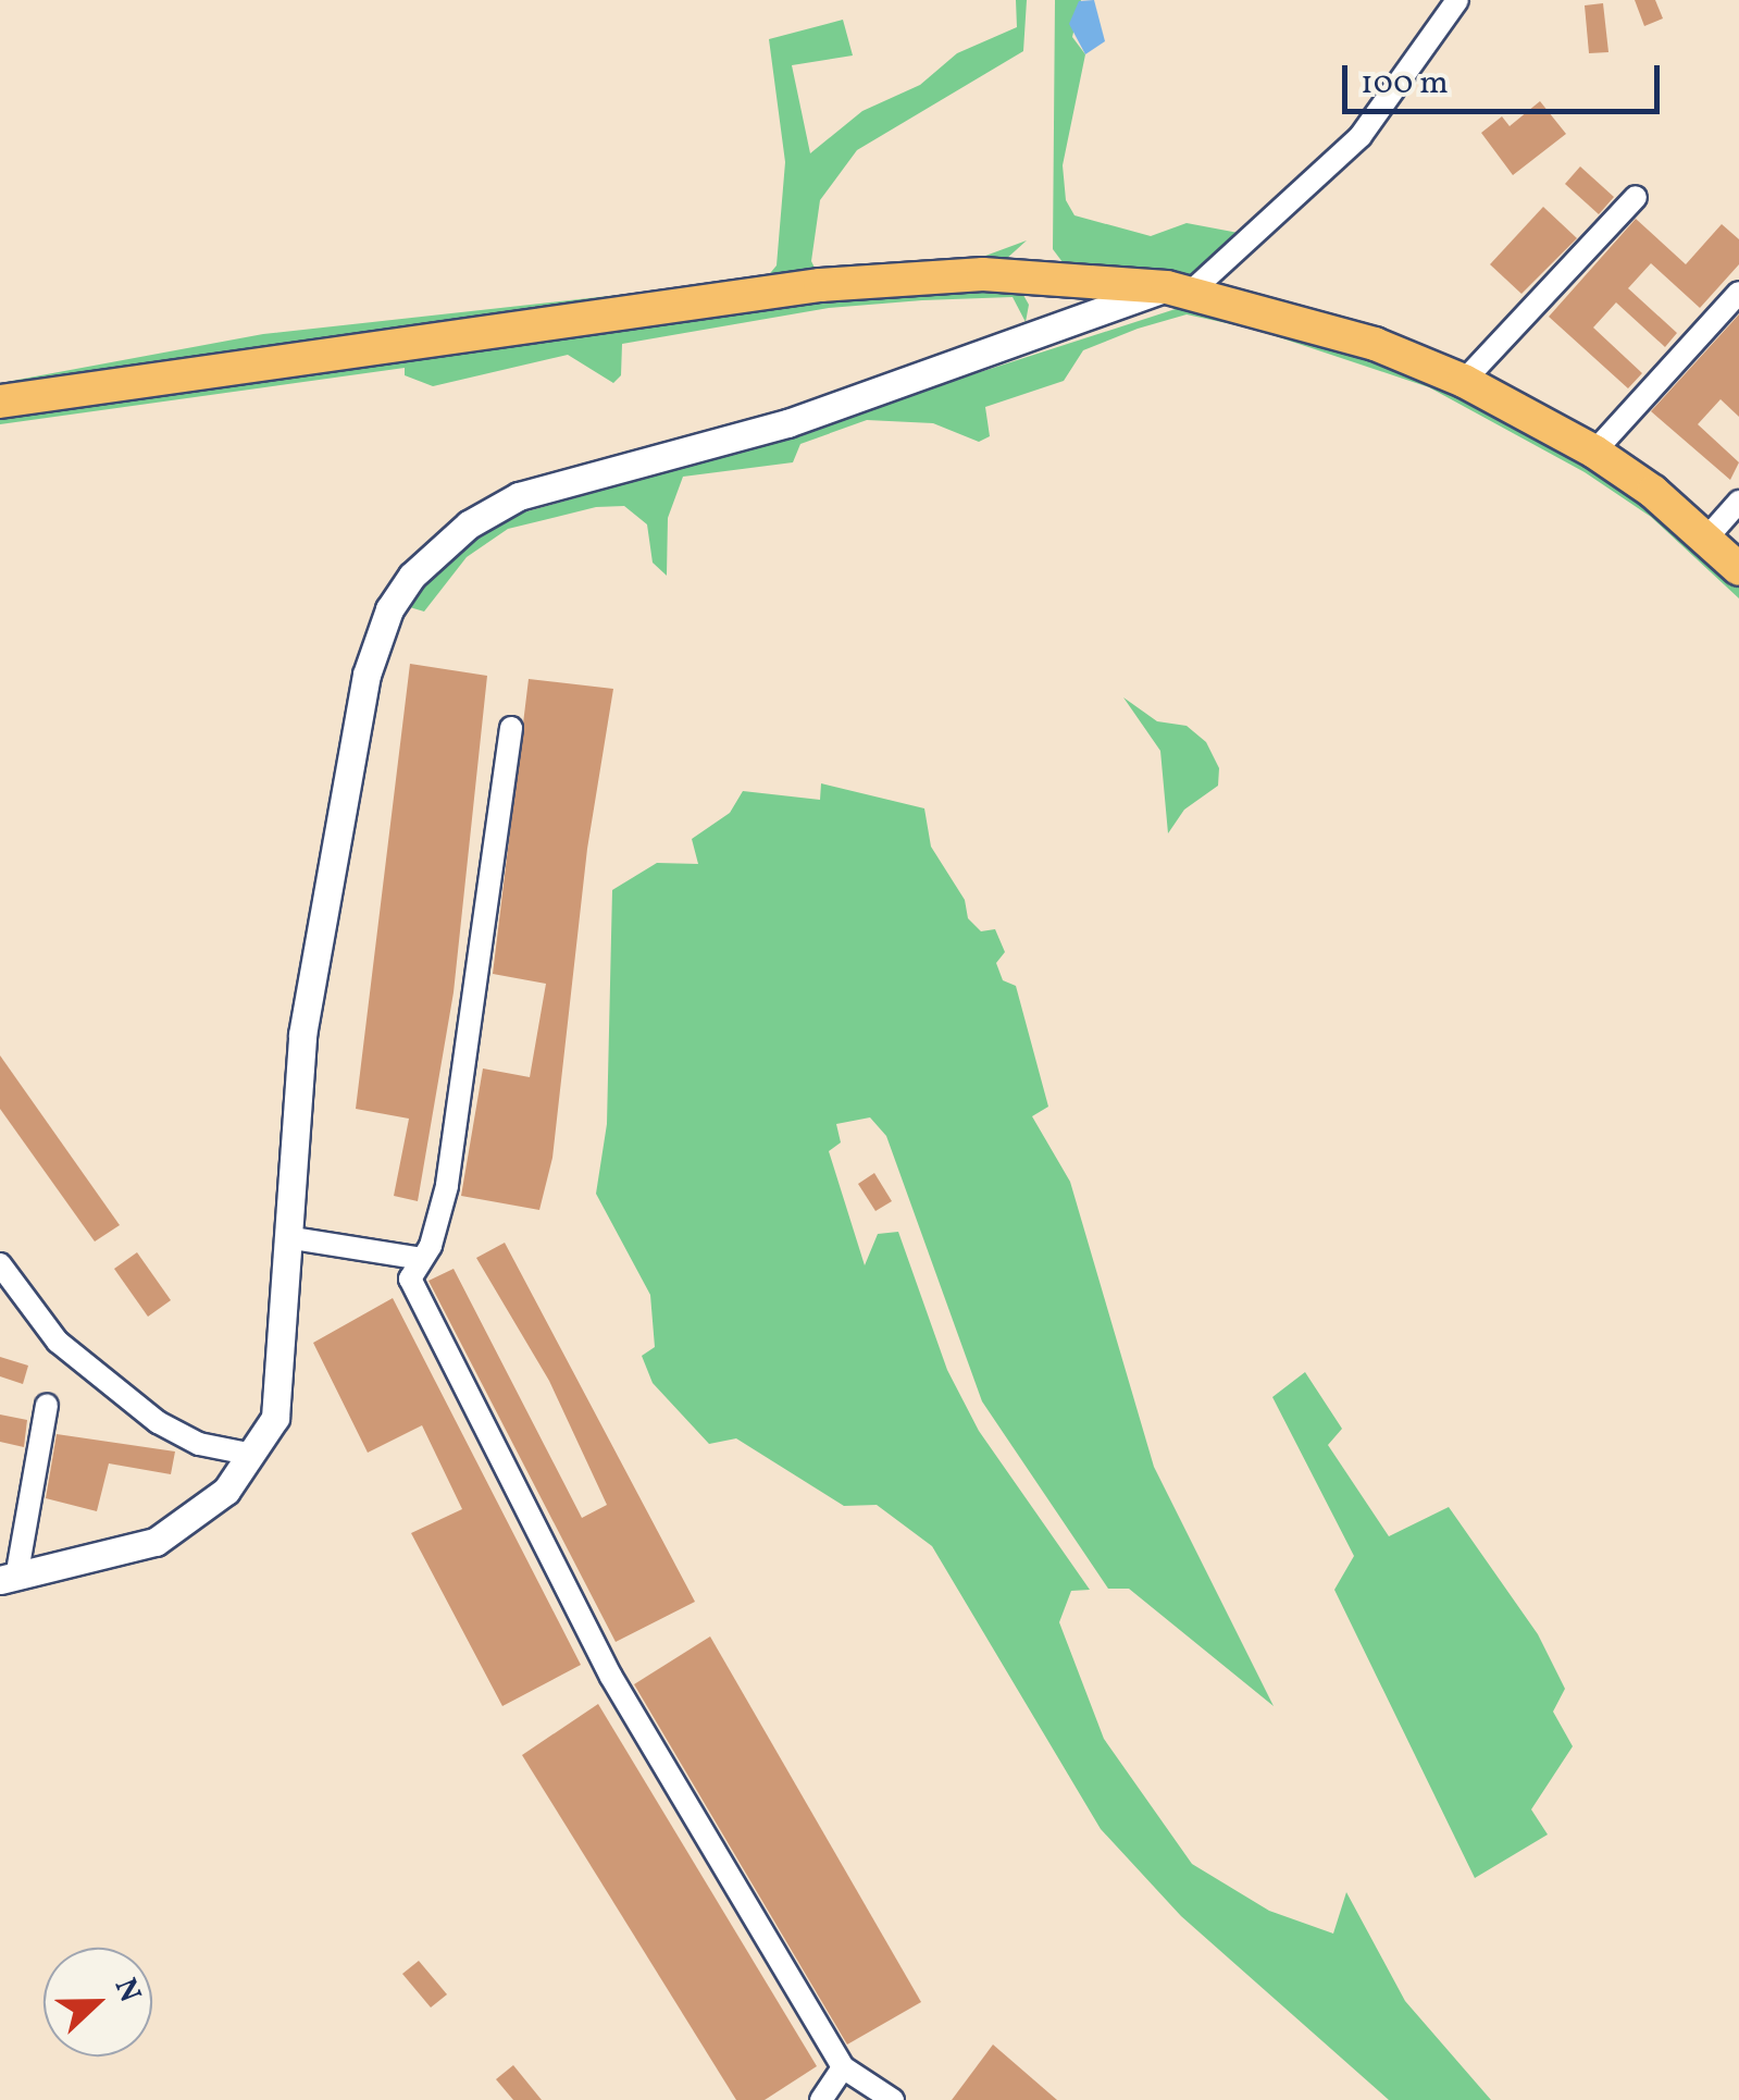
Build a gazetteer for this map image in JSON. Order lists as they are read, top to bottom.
{
  "scale_bar": "100 m",
  "north": "right"
}
